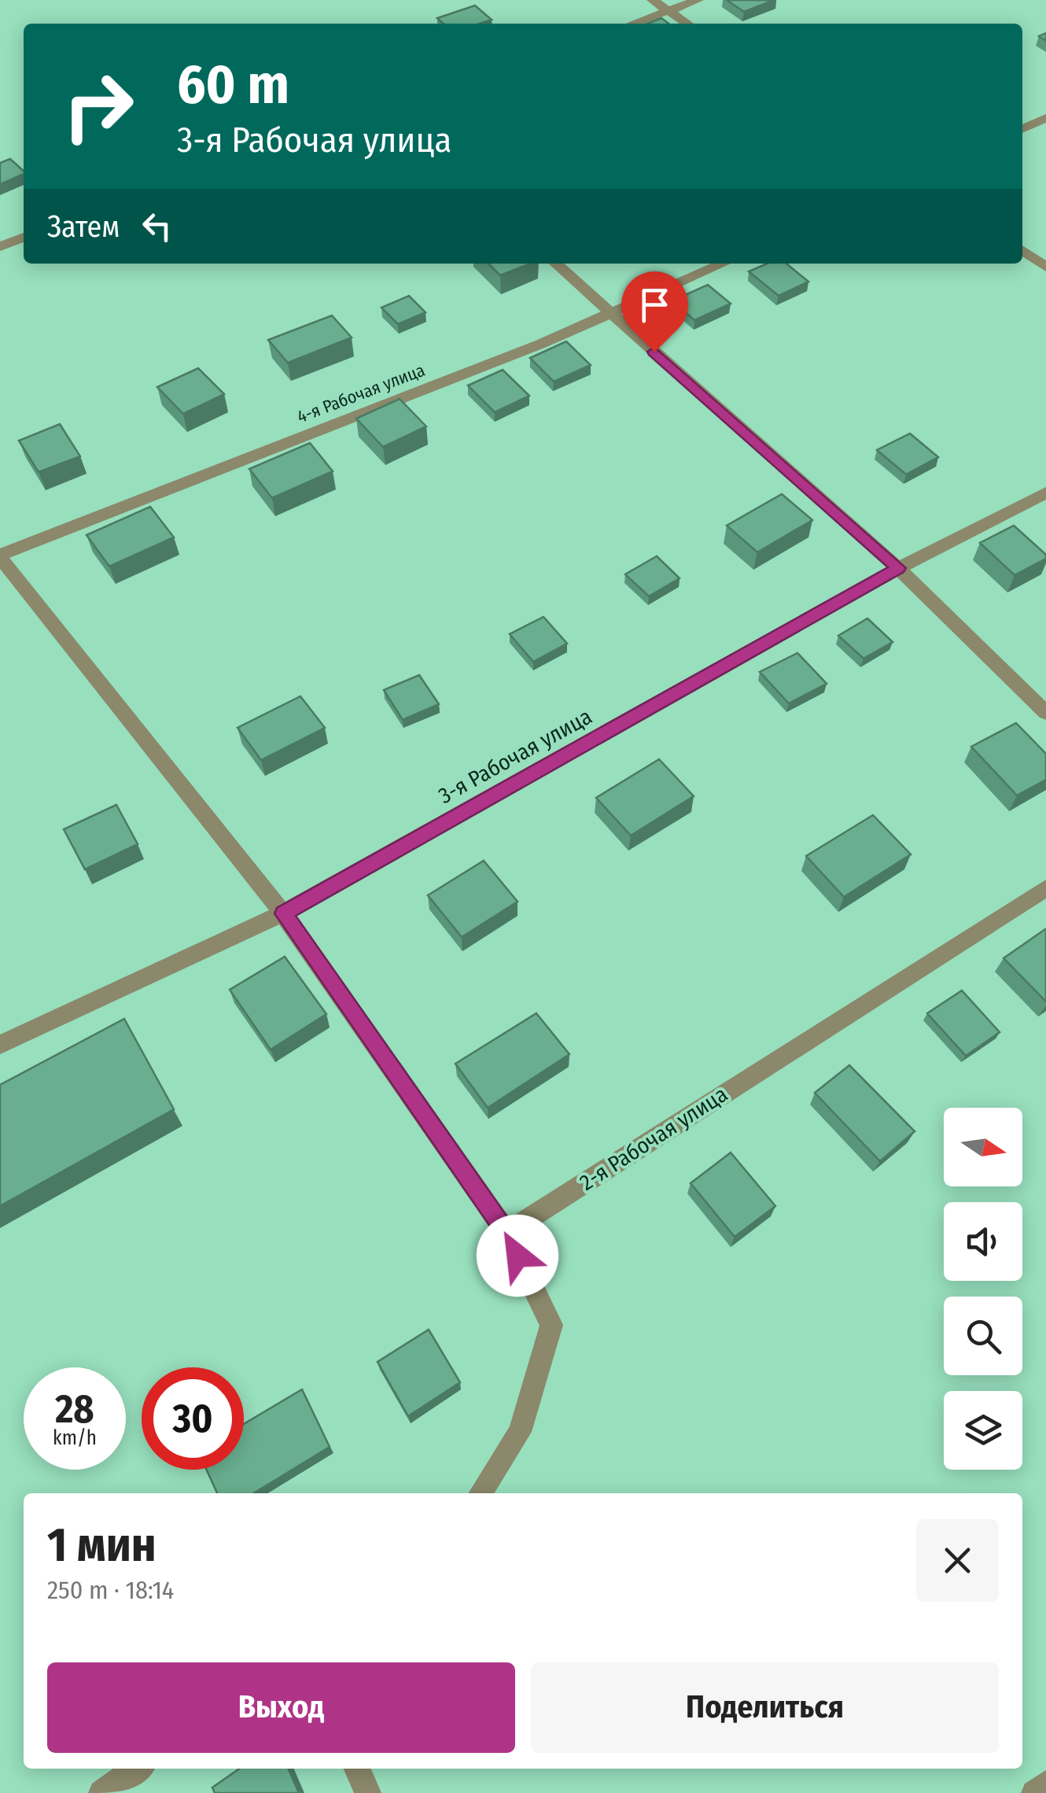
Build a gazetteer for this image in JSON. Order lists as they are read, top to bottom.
{
  "streets": {
    "street": ["4-я Рабочая улица", "3-я Рабочая улица", "2-я Рабочая улица"]
  },
  "north": "right",
  "page": {
    "turn": ["60 m", "3-я Рабочая улица"],
    "then": "Затем",
    "speed": "28 km/h",
    "limit": "30",
    "heading": ["1 мин", "250 m · 18:14"],
    "buttons": ["Выход", "Поделиться"]
  }
}
